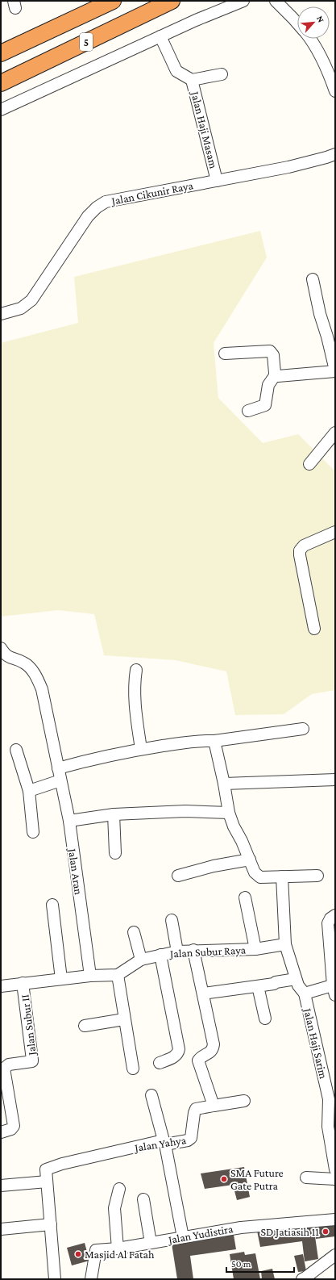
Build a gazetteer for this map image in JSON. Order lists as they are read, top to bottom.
{
  "streets": {
    "highway": ["5"],
    "street": [
      "Jalan Haji Masam",
      "Jalan Cikunir Raya",
      "Jalan Aran",
      "Jalan Subur Raya",
      "Jalan Subur II",
      "Jalan Haji Sarim",
      "Jalan Yahya",
      "Jalan Yudistira"
    ]
  },
  "crossings": [
    ["Jalan Haji Masam", "Jalan Cikunir Raya"],
    ["Jalan Subur Raya", "Jalan Haji Sarim"]
  ],
  "places": ["SMA Future Gate Putra", "SD Jatiasih 11", "Masjid Al Fatah"],
  "scale_bar": "50 m",
  "north": "top right"
}
